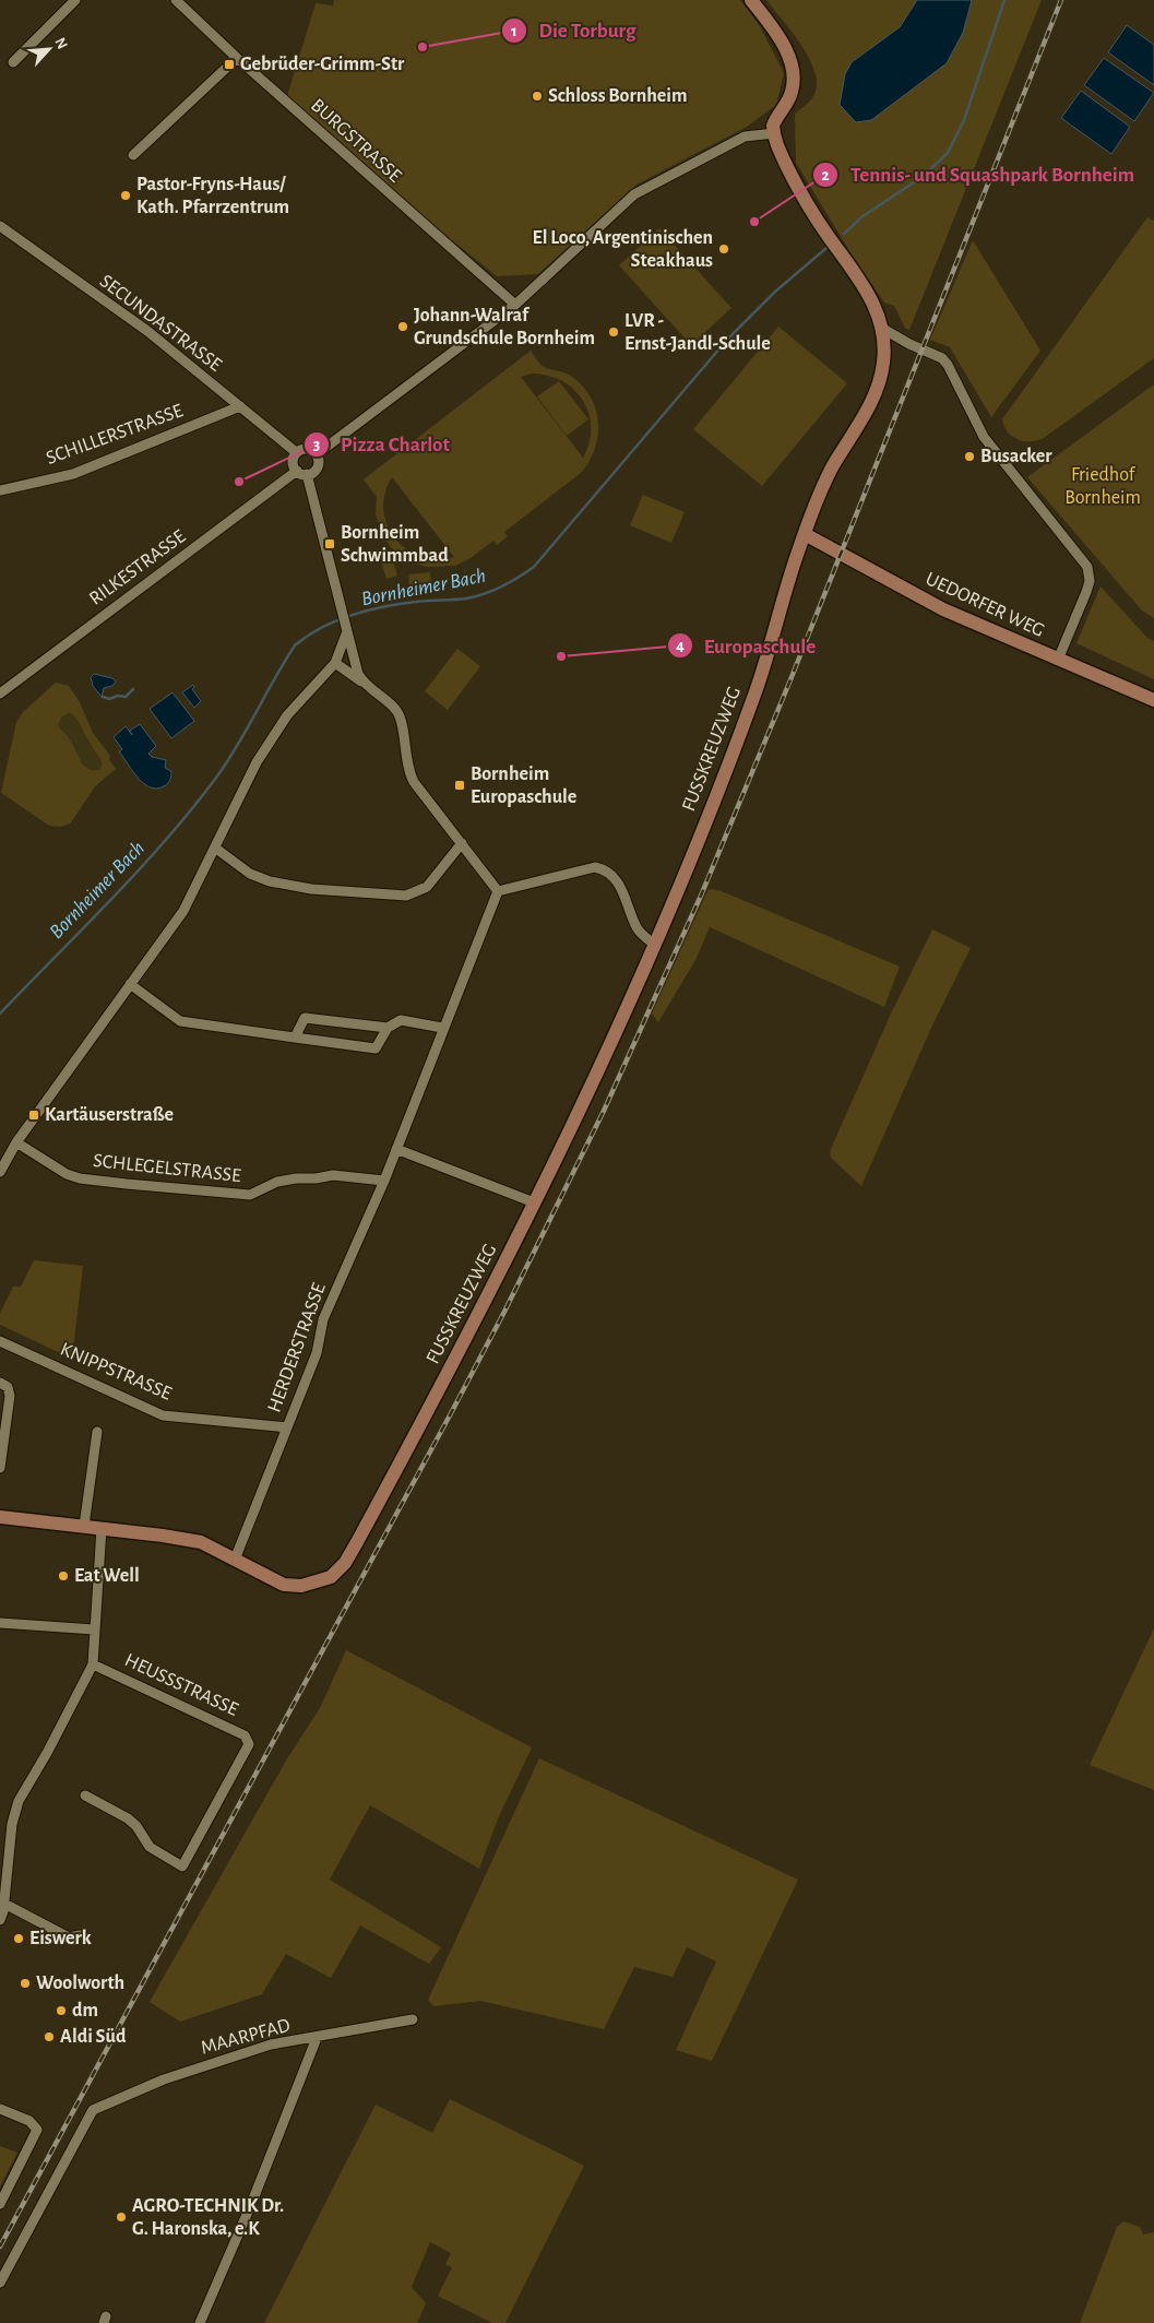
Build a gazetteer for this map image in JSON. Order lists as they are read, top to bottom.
{
  "streets": {
    "street": [
      "BURGSTRASSE",
      "SECUNDASTRASSE",
      "SCHILLERSTRASSE",
      "RILKESTRASSE",
      "UEDORFER WEG",
      "FUSSKREUZWEG",
      "SCHLEGELSTRASSE",
      "HERDERSTRASSE",
      "KNIPPSTRASSE",
      "HEUSSSTRASSE",
      "MAARPFAD"
    ]
  },
  "crossings": [
    ["SECUNDASTRASSE", "SCHILLERSTRASSE"],
    ["SECUNDASTRASSE", "RILKESTRASSE"],
    ["UEDORFER WEG", "FUSSKREUZWEG"],
    ["FUSSKREUZWEG", "HERDERSTRASSE"],
    ["SCHLEGELSTRASSE", "HERDERSTRASSE"],
    ["HERDERSTRASSE", "KNIPPSTRASSE"]
  ],
  "water": ["Bornheimer Bach"],
  "parks": ["Friedhof Bornheim"],
  "places": {
    "other": [
      "Die Torburg",
      "Schloss Bornheim",
      "Pastor-Fryns-Haus/ Kath. Pfarrzentrum",
      "Tennis- und Squashpark Bornheim",
      "El Loco, Argentinischen Steakhaus",
      "Johann-Walraf Grundschule Bornheim",
      "LVR - Ernst-Jandl-Schule",
      "Busacker",
      "Pizza Charlot",
      "Europaschule",
      "Eat Well",
      "Eiswerk",
      "Woolworth",
      "dm",
      "Aldi Süd",
      "AGRO-TECHNIK Dr. G. Haronska, e.K"
    ],
    "transit": [
      "Gebrüder-Grimm-Str",
      "Bornheim Schwimmbad",
      "Bornheim Europaschule",
      "Kartäuserstraße"
    ]
  },
  "north": "top right"
}
